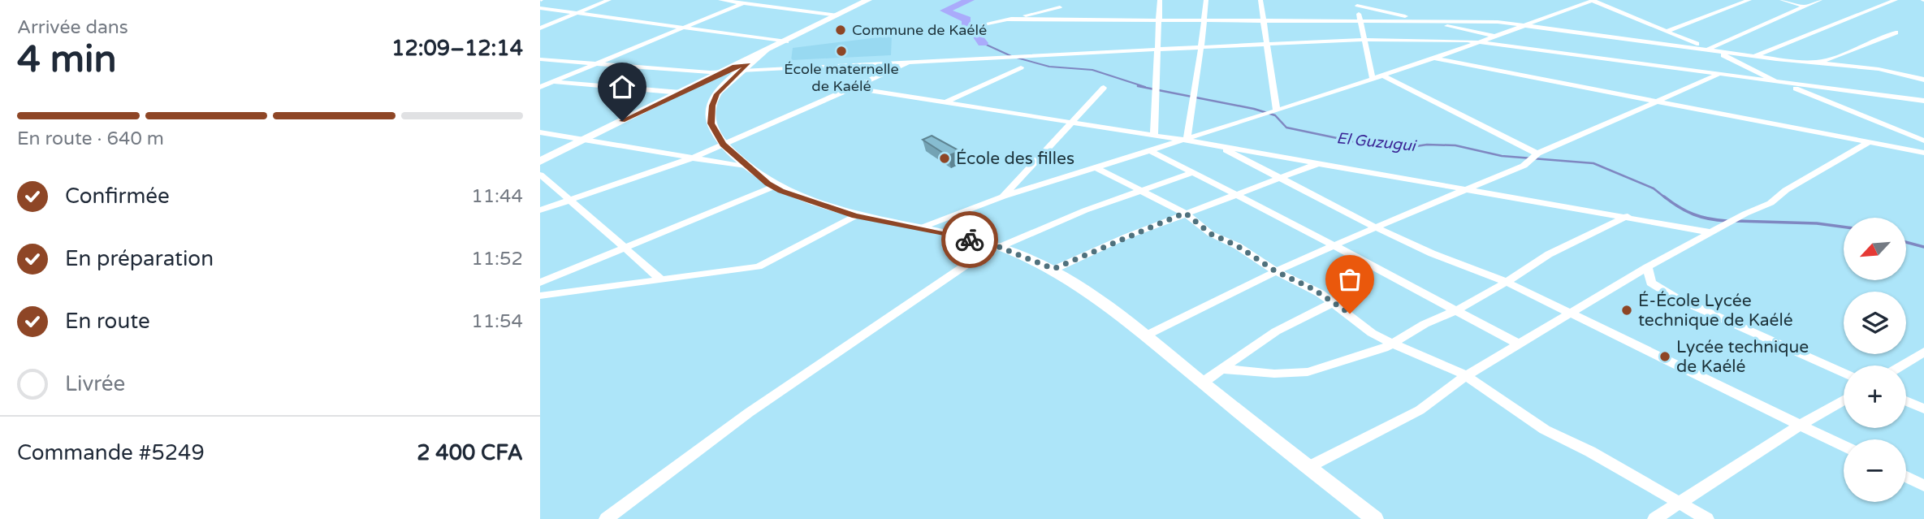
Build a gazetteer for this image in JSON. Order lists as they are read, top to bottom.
{
  "water": ["El Guzugui"],
  "places": [
    "Commune de Kaélé",
    "École maternelle de Kaélé",
    "École des filles",
    "É-École Lycée technique de Kaélé",
    "Lycée technique de Kaélé"
  ],
  "north": "bottom left",
  "page": {
    "heading": ["4 min", "Arrivée dans", "12:09–12:14"],
    "panel": ["Commande #5249", "2 400 CFA"],
    "bar": "En route · 640 m",
    "list": [
      ["Confirmée", "11:44"],
      ["En préparation", "11:52"],
      ["En route", "11:54"],
      "Livrée"
    ],
    "map_buttons": ["+", "−"]
  }
}
